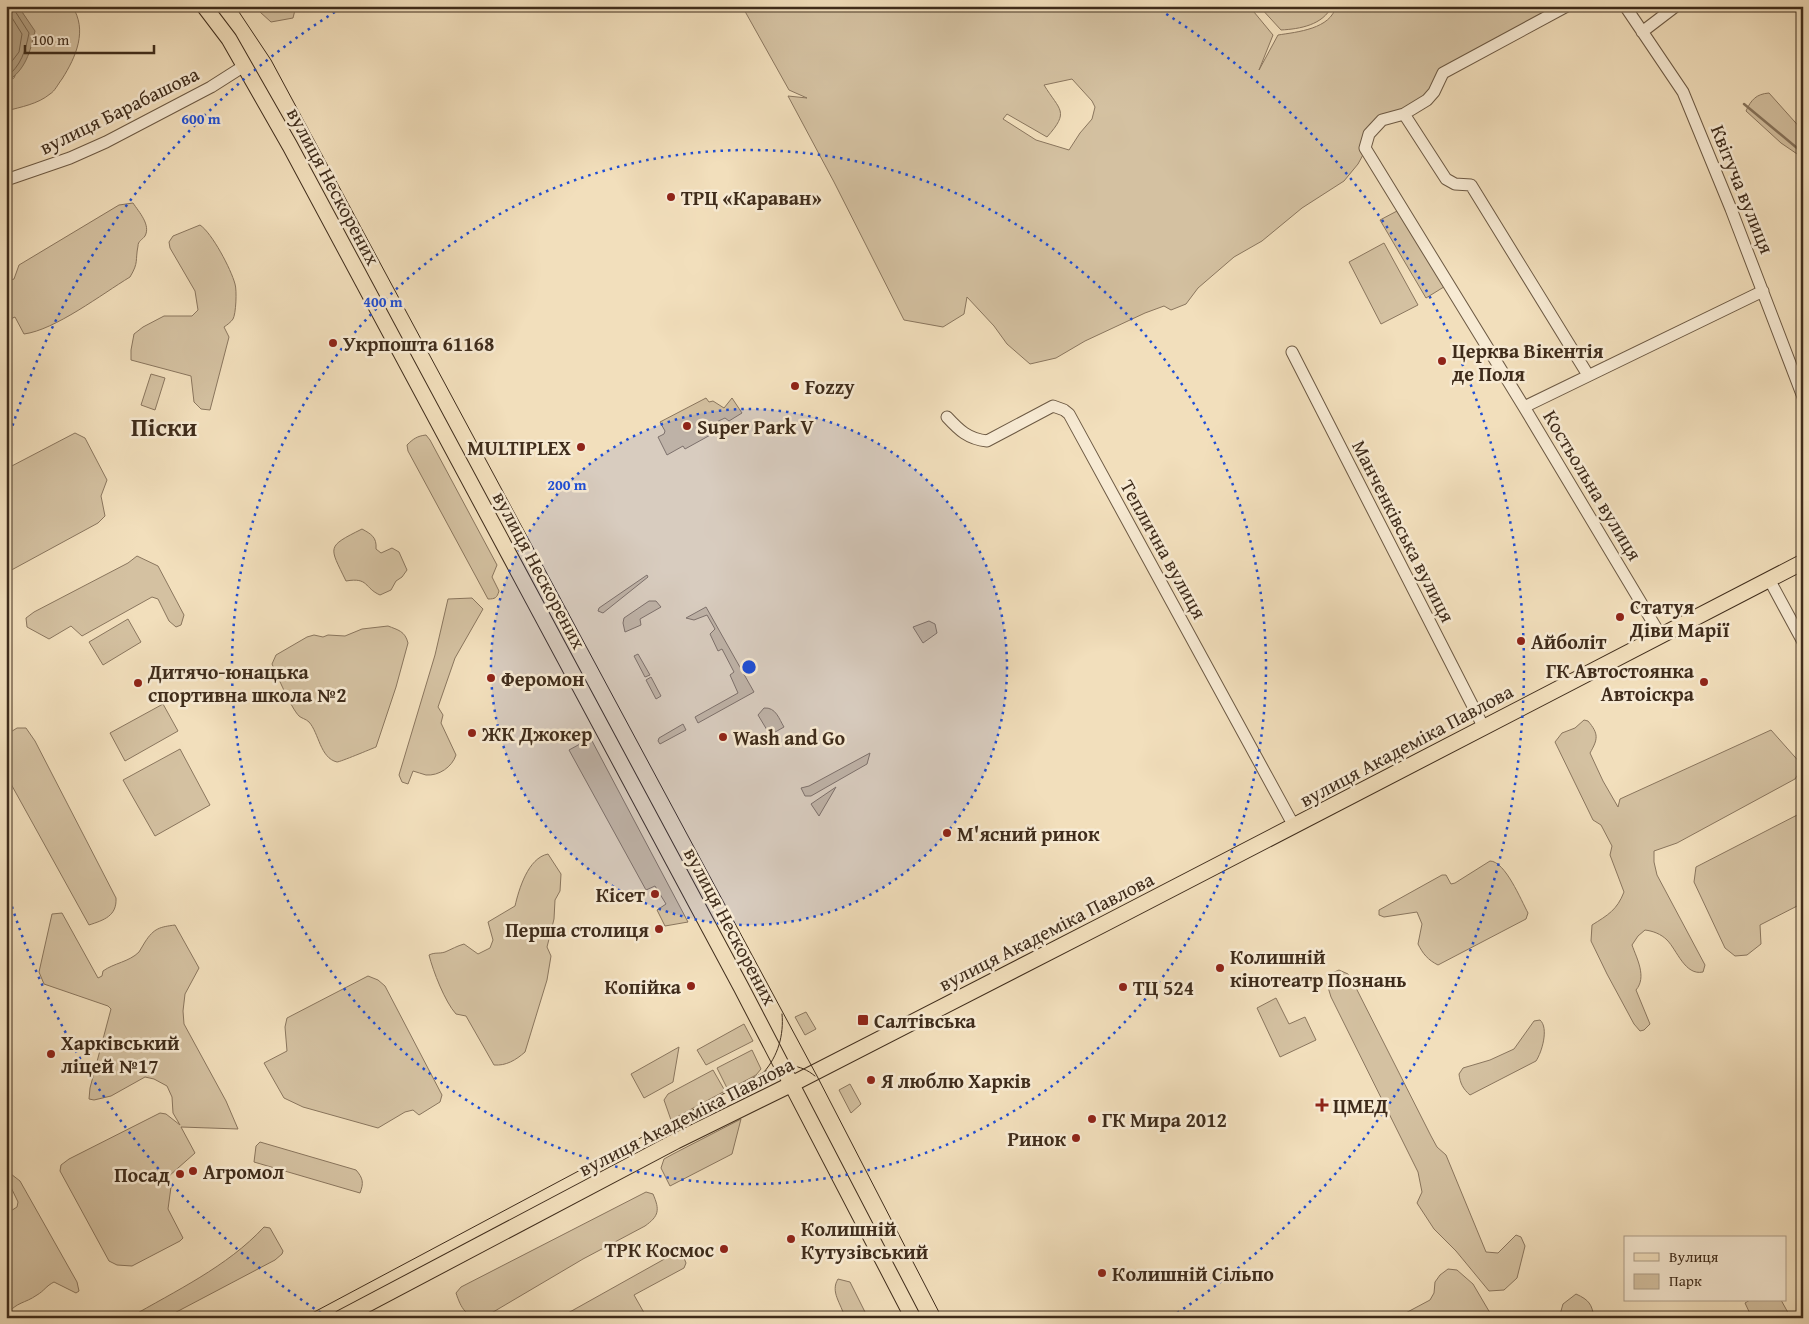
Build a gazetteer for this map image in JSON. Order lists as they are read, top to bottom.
{
  "streets": {
    "main road": ["вулиця Нескорених", "вулиця Академіка Павлова"],
    "street": [
      "вулиця Барабашова",
      "Квітуча вулиця",
      "Костьольна вулиця",
      "Манченківська вулиця",
      "Теплична вулиця"
    ]
  },
  "crossings": [
    ["вулиця Барабашова", "вулиця Нескорених"],
    ["вулиця Нескорених", "вулиця Академіка Павлова"],
    ["Костьольна вулиця", "вулиця Академіка Павлова"],
    ["Манченківська вулиця", "вулиця Академіка Павлова"],
    ["Теплична вулиця", "вулиця Академіка Павлова"]
  ],
  "districts": ["Піски"],
  "places": {
    "other": [
      "ТРЦ «Караван»",
      "Укрпошта 61168",
      "Церква Вікентія де Поля",
      "Fozzy",
      "Super Park V",
      "MULTIPLEX",
      "Статуя Діви Марії",
      "Айболіт",
      "Феромон",
      "ГК Автостоянка Автоіскра",
      "Дитячо-юнацька спортивна школа №2",
      "ЖК Джокер",
      "Wash and Go",
      "М'ясний ринок",
      "Кісет",
      "Перша столиця",
      "Колишній кінотеатр Познань",
      "Копійка",
      "ТЦ 524",
      "Харківський ліцей №17",
      "Я люблю Харків",
      "ГК Мира 2012",
      "Ринок",
      "Агромол",
      "Посад",
      "Колишній Кутузівський",
      "ТРК Космос",
      "Колишній Сільпо"
    ],
    "transit": ["Салтівська"],
    "health": ["ЦМЕД"]
  },
  "legend": ["Вулиця", "Парк"],
  "scale_bar": "100 m",
  "rings": ["600 m", "400 m", "200 m"]
}
